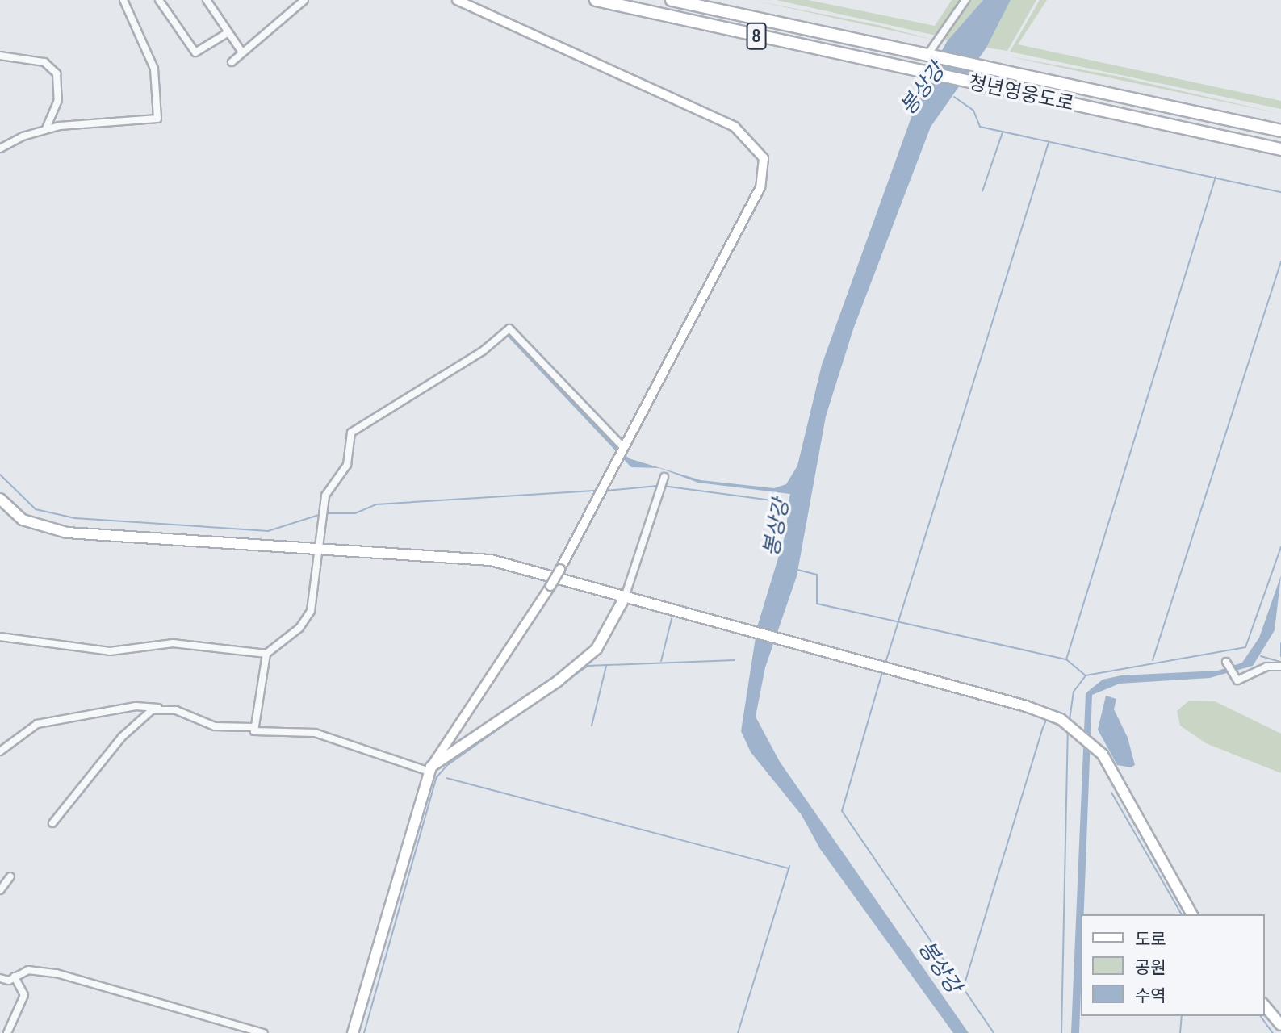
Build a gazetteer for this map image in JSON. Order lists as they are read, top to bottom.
{
  "streets": {
    "highway": ["8", "청년영웅도로"]
  },
  "water": ["봉상강"],
  "legend": ["도로", "공원", "수역"]
}
